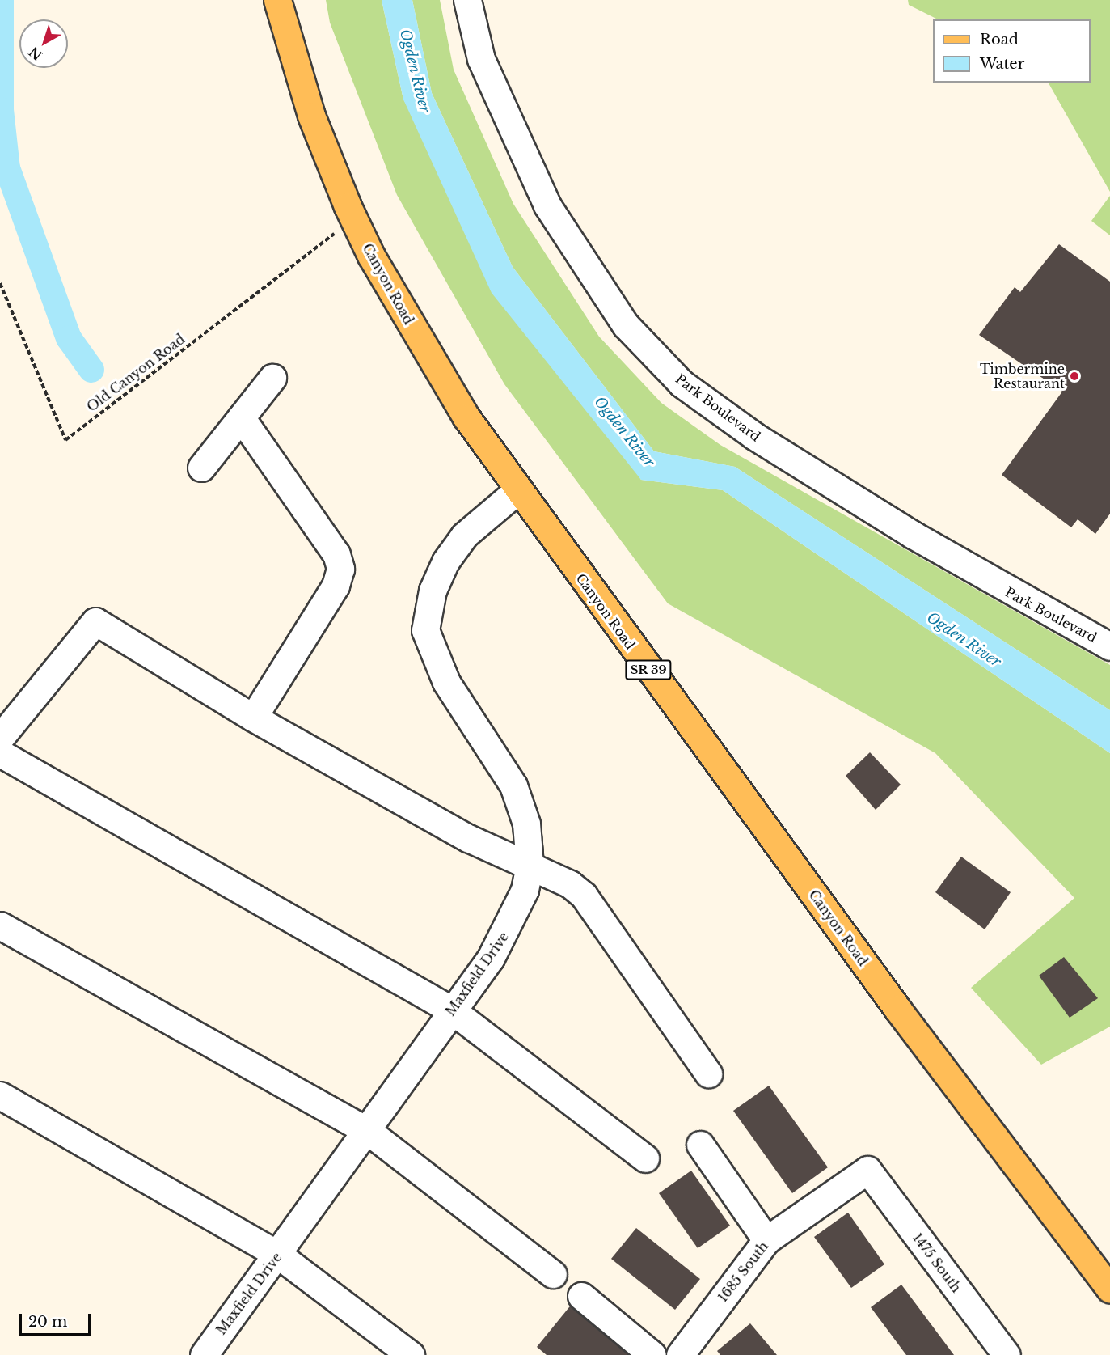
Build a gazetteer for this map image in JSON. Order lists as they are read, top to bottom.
{
  "streets": {
    "main road": ["Canyon Road", "SR 39"],
    "street": [
      "Park Boulevard",
      "Maxfield Drive",
      "1475 South",
      "1685 South"
    ],
    "path": ["Old Canyon Road"]
  },
  "crossings": [
    ["Canyon Road", "Old Canyon Road"],
    ["Canyon Road", "Maxfield Drive"],
    ["1475 South", "1685 South"]
  ],
  "water": ["Ogden River"],
  "places": ["Timbermine Restaurant"],
  "legend": ["Road", "Water"],
  "scale_bar": "20 m",
  "north": "bottom left"
}
